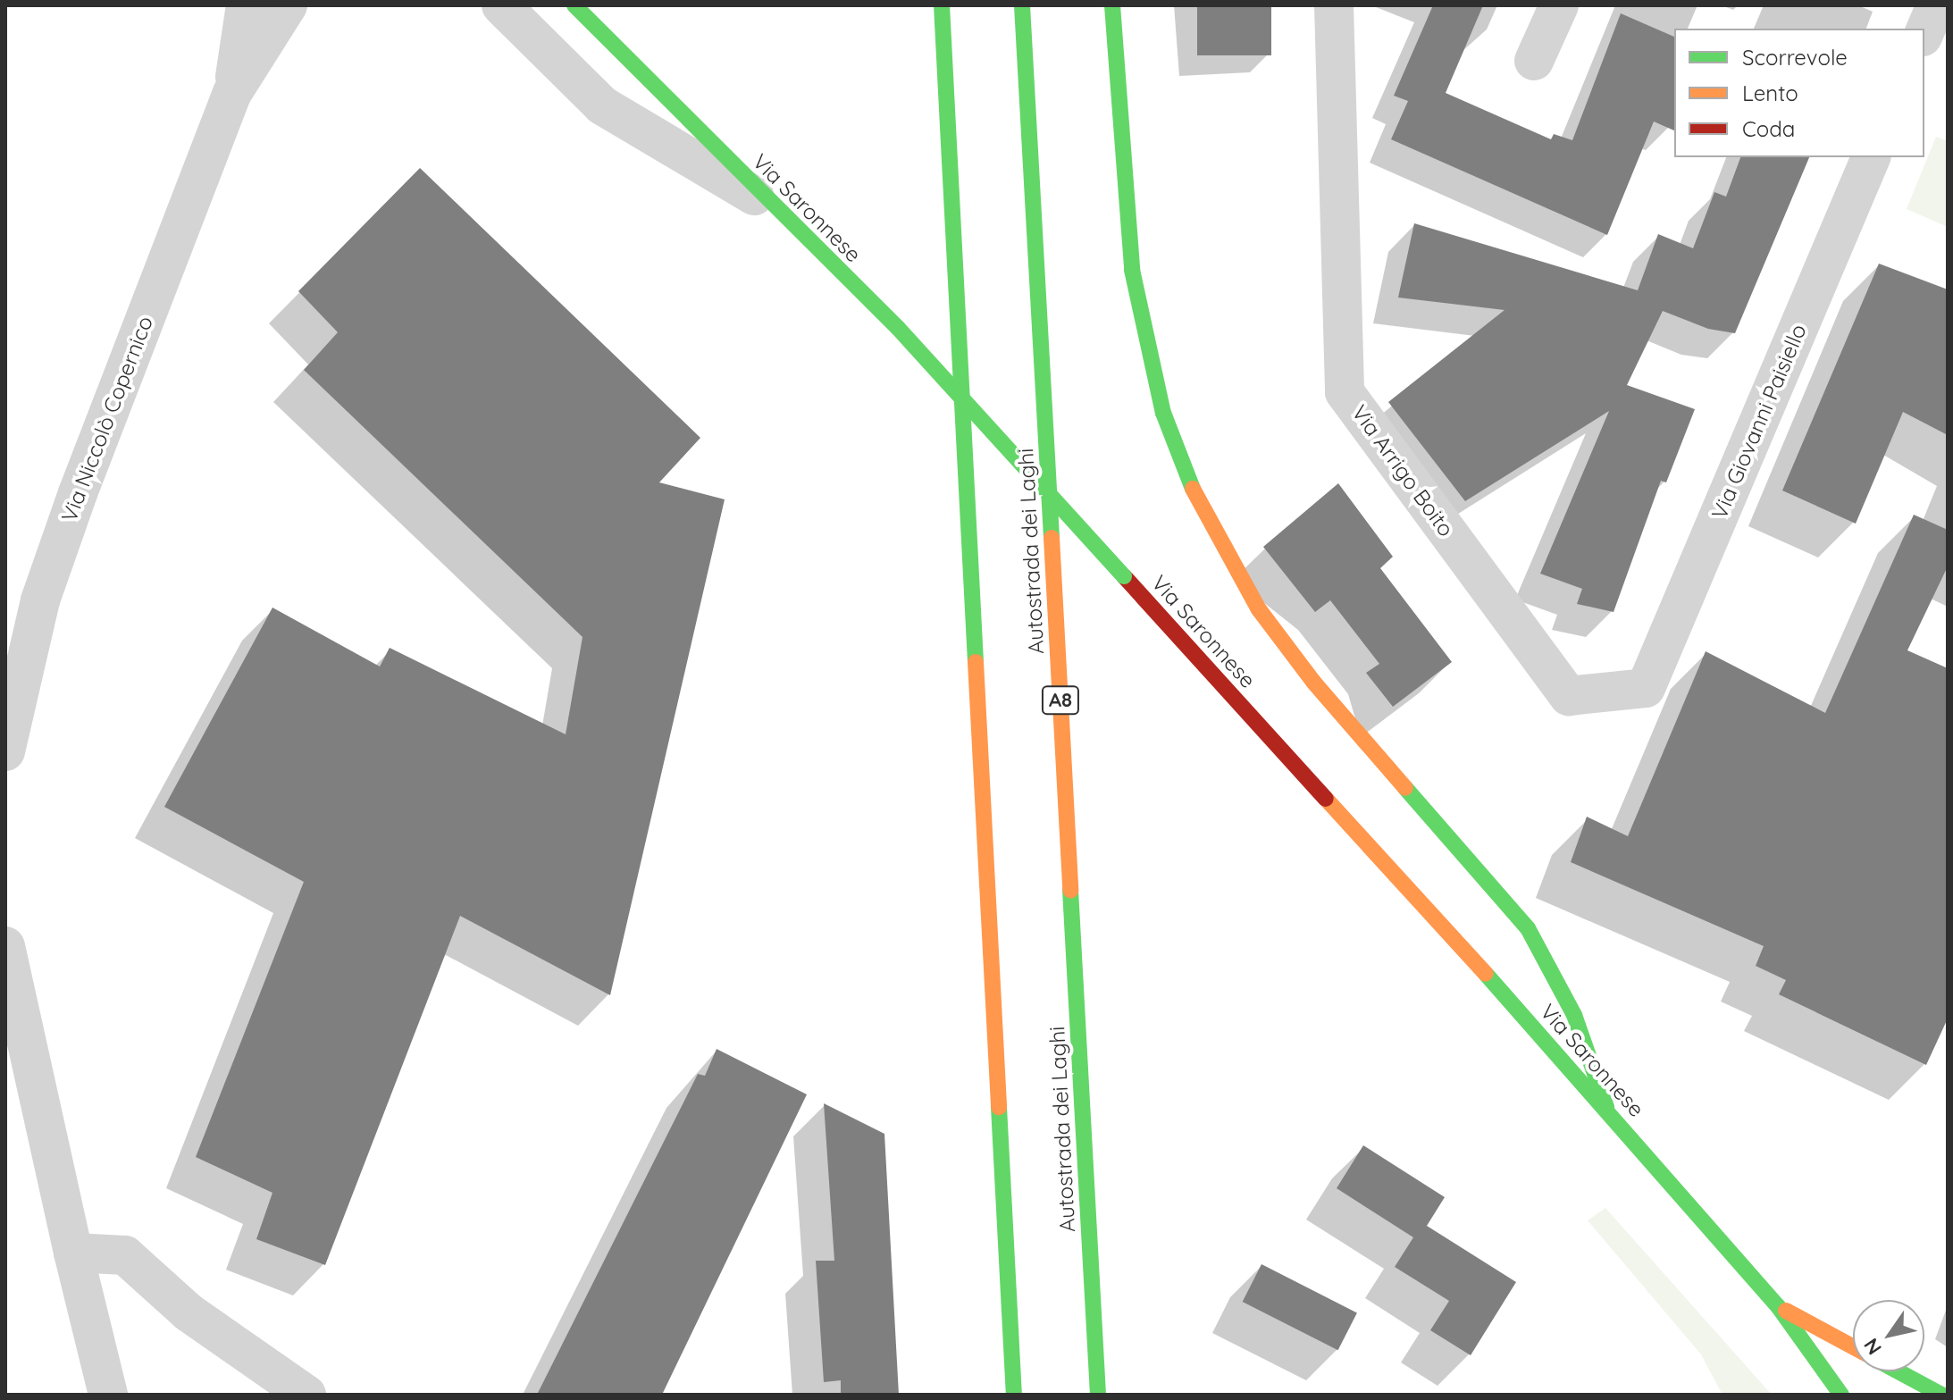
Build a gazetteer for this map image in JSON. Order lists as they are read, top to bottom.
{
  "streets": {
    "main road": ["Via Saronnese", "Autostrada dei Laghi", "A8"],
    "street": ["Via Niccolò Copernico", "Via Giovanni Paisiello", "Via Arrigo Boito"]
  },
  "crossings": [
    ["Via Giovanni Paisiello", "Via Arrigo Boito"]
  ],
  "legend": ["Scorrevole", "Lento", "Coda"],
  "north": "bottom left"
}
